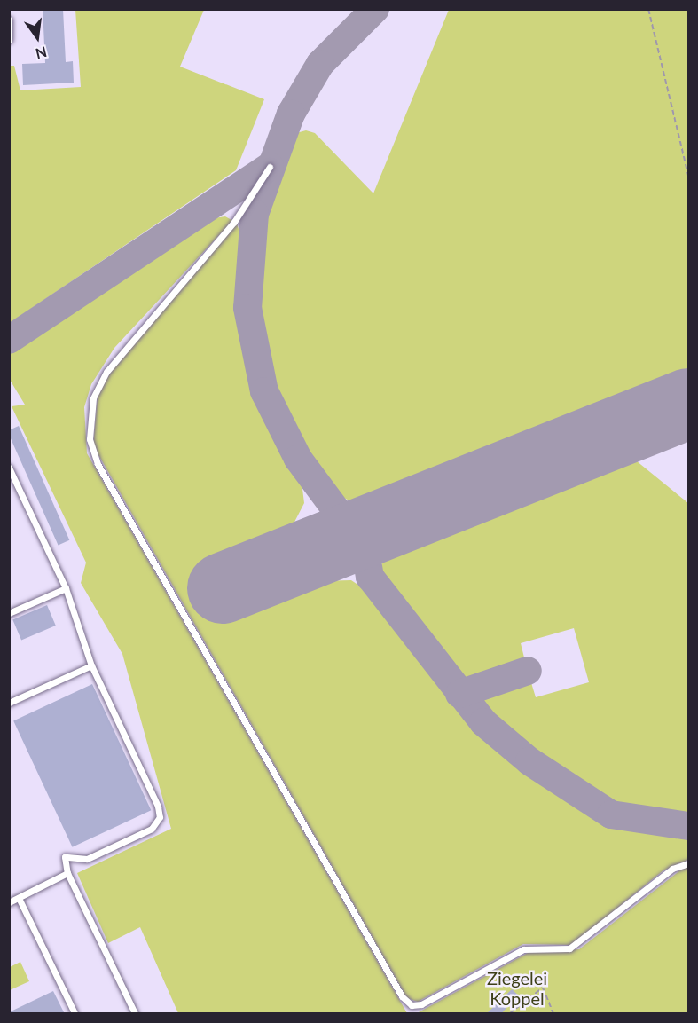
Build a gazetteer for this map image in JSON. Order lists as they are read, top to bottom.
{
  "parks": ["Ziegelei Koppel"],
  "north": "bottom"
}
